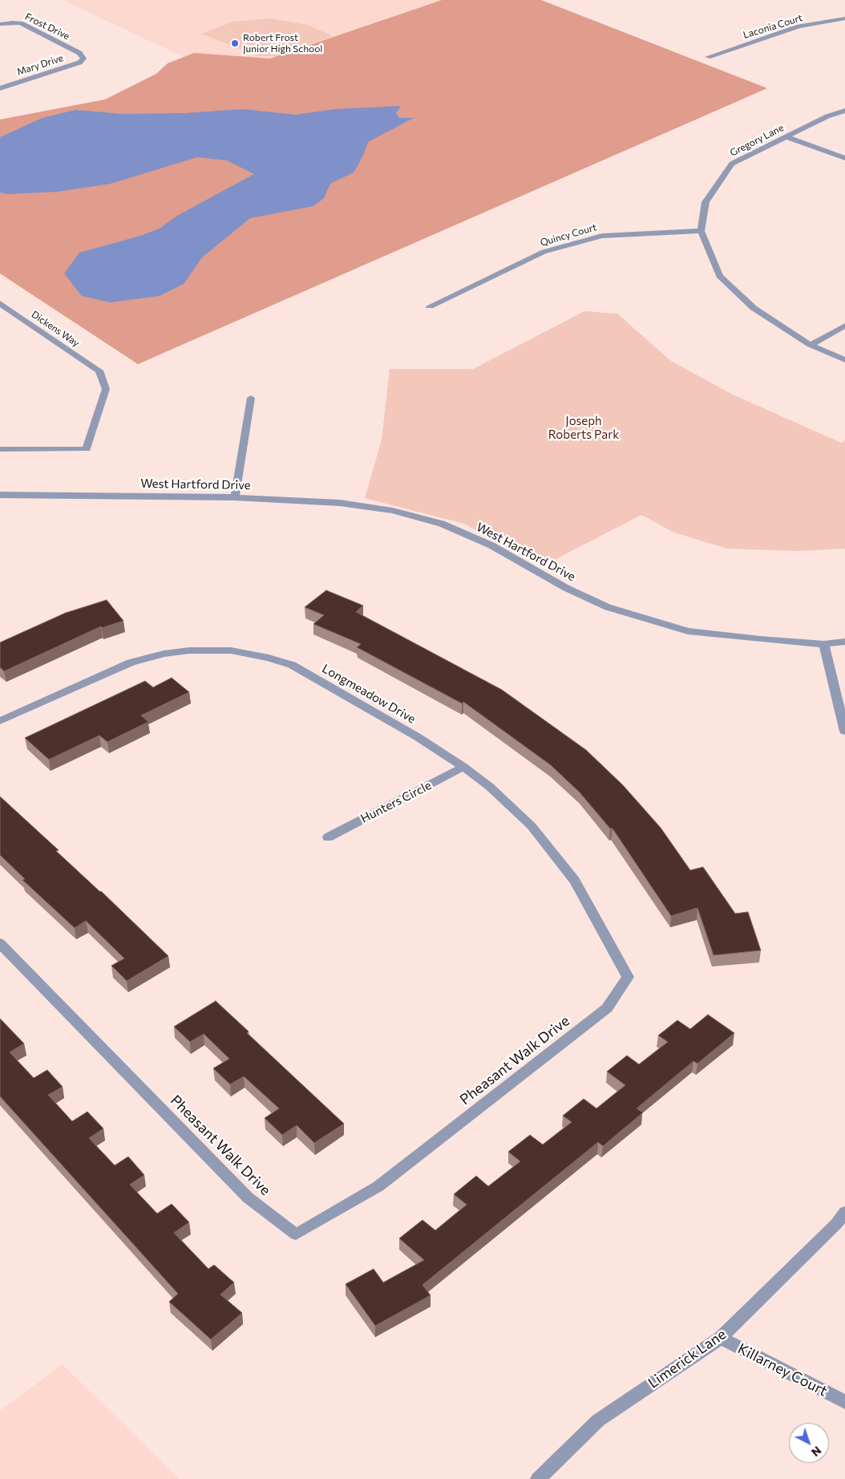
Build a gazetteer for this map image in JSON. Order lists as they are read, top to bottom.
{
  "streets": {
    "street": [
      "Frost Drive",
      "Laconia Court",
      "Mary Drive",
      "Gregory Lane",
      "Quincy Court",
      "Dickens Way",
      "West Hartford Drive",
      "Longmeadow Drive",
      "Hunters Circle",
      "Pheasant Walk Drive",
      "Limerick Lane",
      "Killarney Court"
    ]
  },
  "crossings": [
    ["Frost Drive", "Mary Drive"],
    ["Gregory Lane", "Quincy Court"],
    ["Longmeadow Drive", "Hunters Circle"],
    ["Longmeadow Drive", "Pheasant Walk Drive"],
    ["Limerick Lane", "Killarney Court"]
  ],
  "parks": ["Joseph Roberts Park"],
  "places": ["Robert Frost Junior High School"],
  "north": "bottom right"
}
